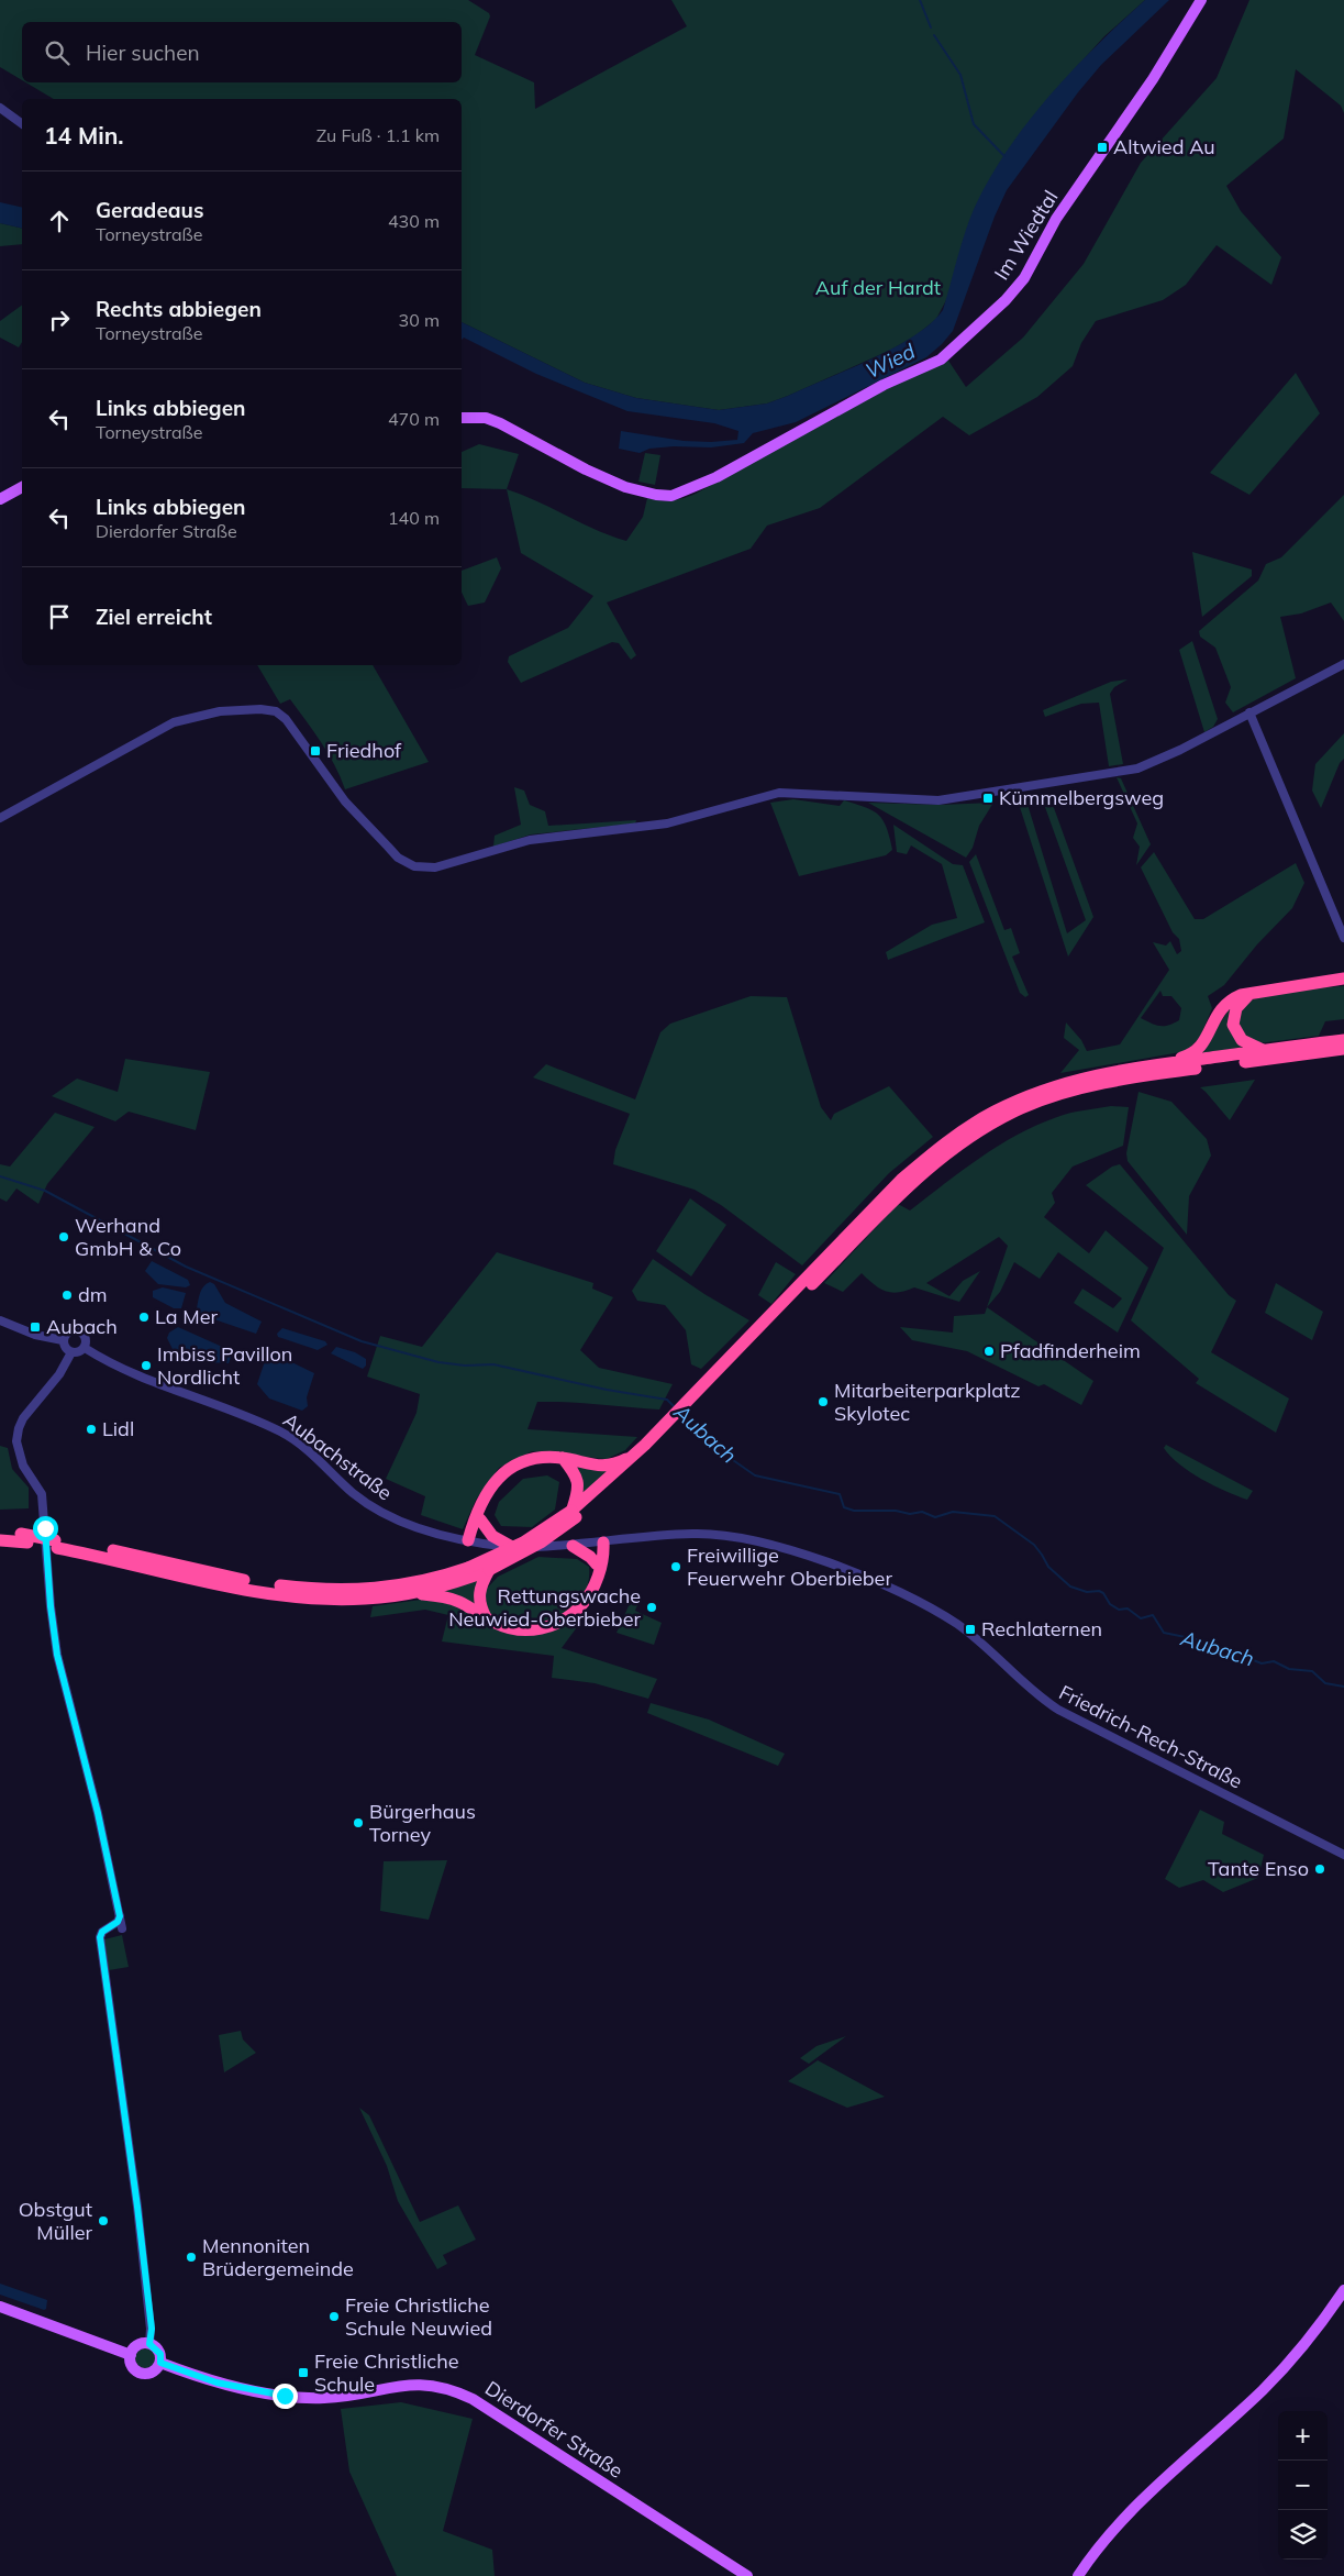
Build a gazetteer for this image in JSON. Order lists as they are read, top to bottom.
{
  "streets": {
    "main road": ["Im Wiedtal", "Dierdorfer Straße"],
    "street": ["Aubachstraße", "Friedrich-Rech-Straße"]
  },
  "crossings": [
    ["Aubachstraße", "Friedrich-Rech-Straße"]
  ],
  "water": ["Wied", "Aubach"],
  "parks": ["Auf der Hardt"],
  "places": {
    "transit": [
      "Altwied Au",
      "Friedhof",
      "Kümmelbergsweg",
      "Aubach",
      "Rechlaternen",
      "Freie Christliche Schule"
    ],
    "other": [
      "Werhand GmbH & Co",
      "dm",
      "La Mer",
      "Pfadfinderheim",
      "Imbiss Pavillon Nordlicht",
      "Mitarbeiterparkplatz Skylotec",
      "Lidl",
      "Freiwillige Feuerwehr Oberbieber",
      "Rettungswache Neuwied-Oberbieber",
      "Bürgerhaus Torney",
      "Tante Enso",
      "Obstgut Müller",
      "Mennoniten Brüdergemeinde",
      "Freie Christliche Schule Neuwied"
    ]
  },
  "page": {
    "search": "Hier suchen",
    "heading": ["14 Min.", "Zu Fuß · 1.1 km"],
    "list": [
      ["Geradeaus", "Torneystraße", "430 m"],
      ["Rechts abbiegen", "Torneystraße", "30 m"],
      ["Links abbiegen", "Torneystraße", "470 m"],
      ["Links abbiegen", "Dierdorfer Straße", "140 m"],
      "Ziel erreicht"
    ],
    "map_buttons": ["+", "−"]
  }
}
